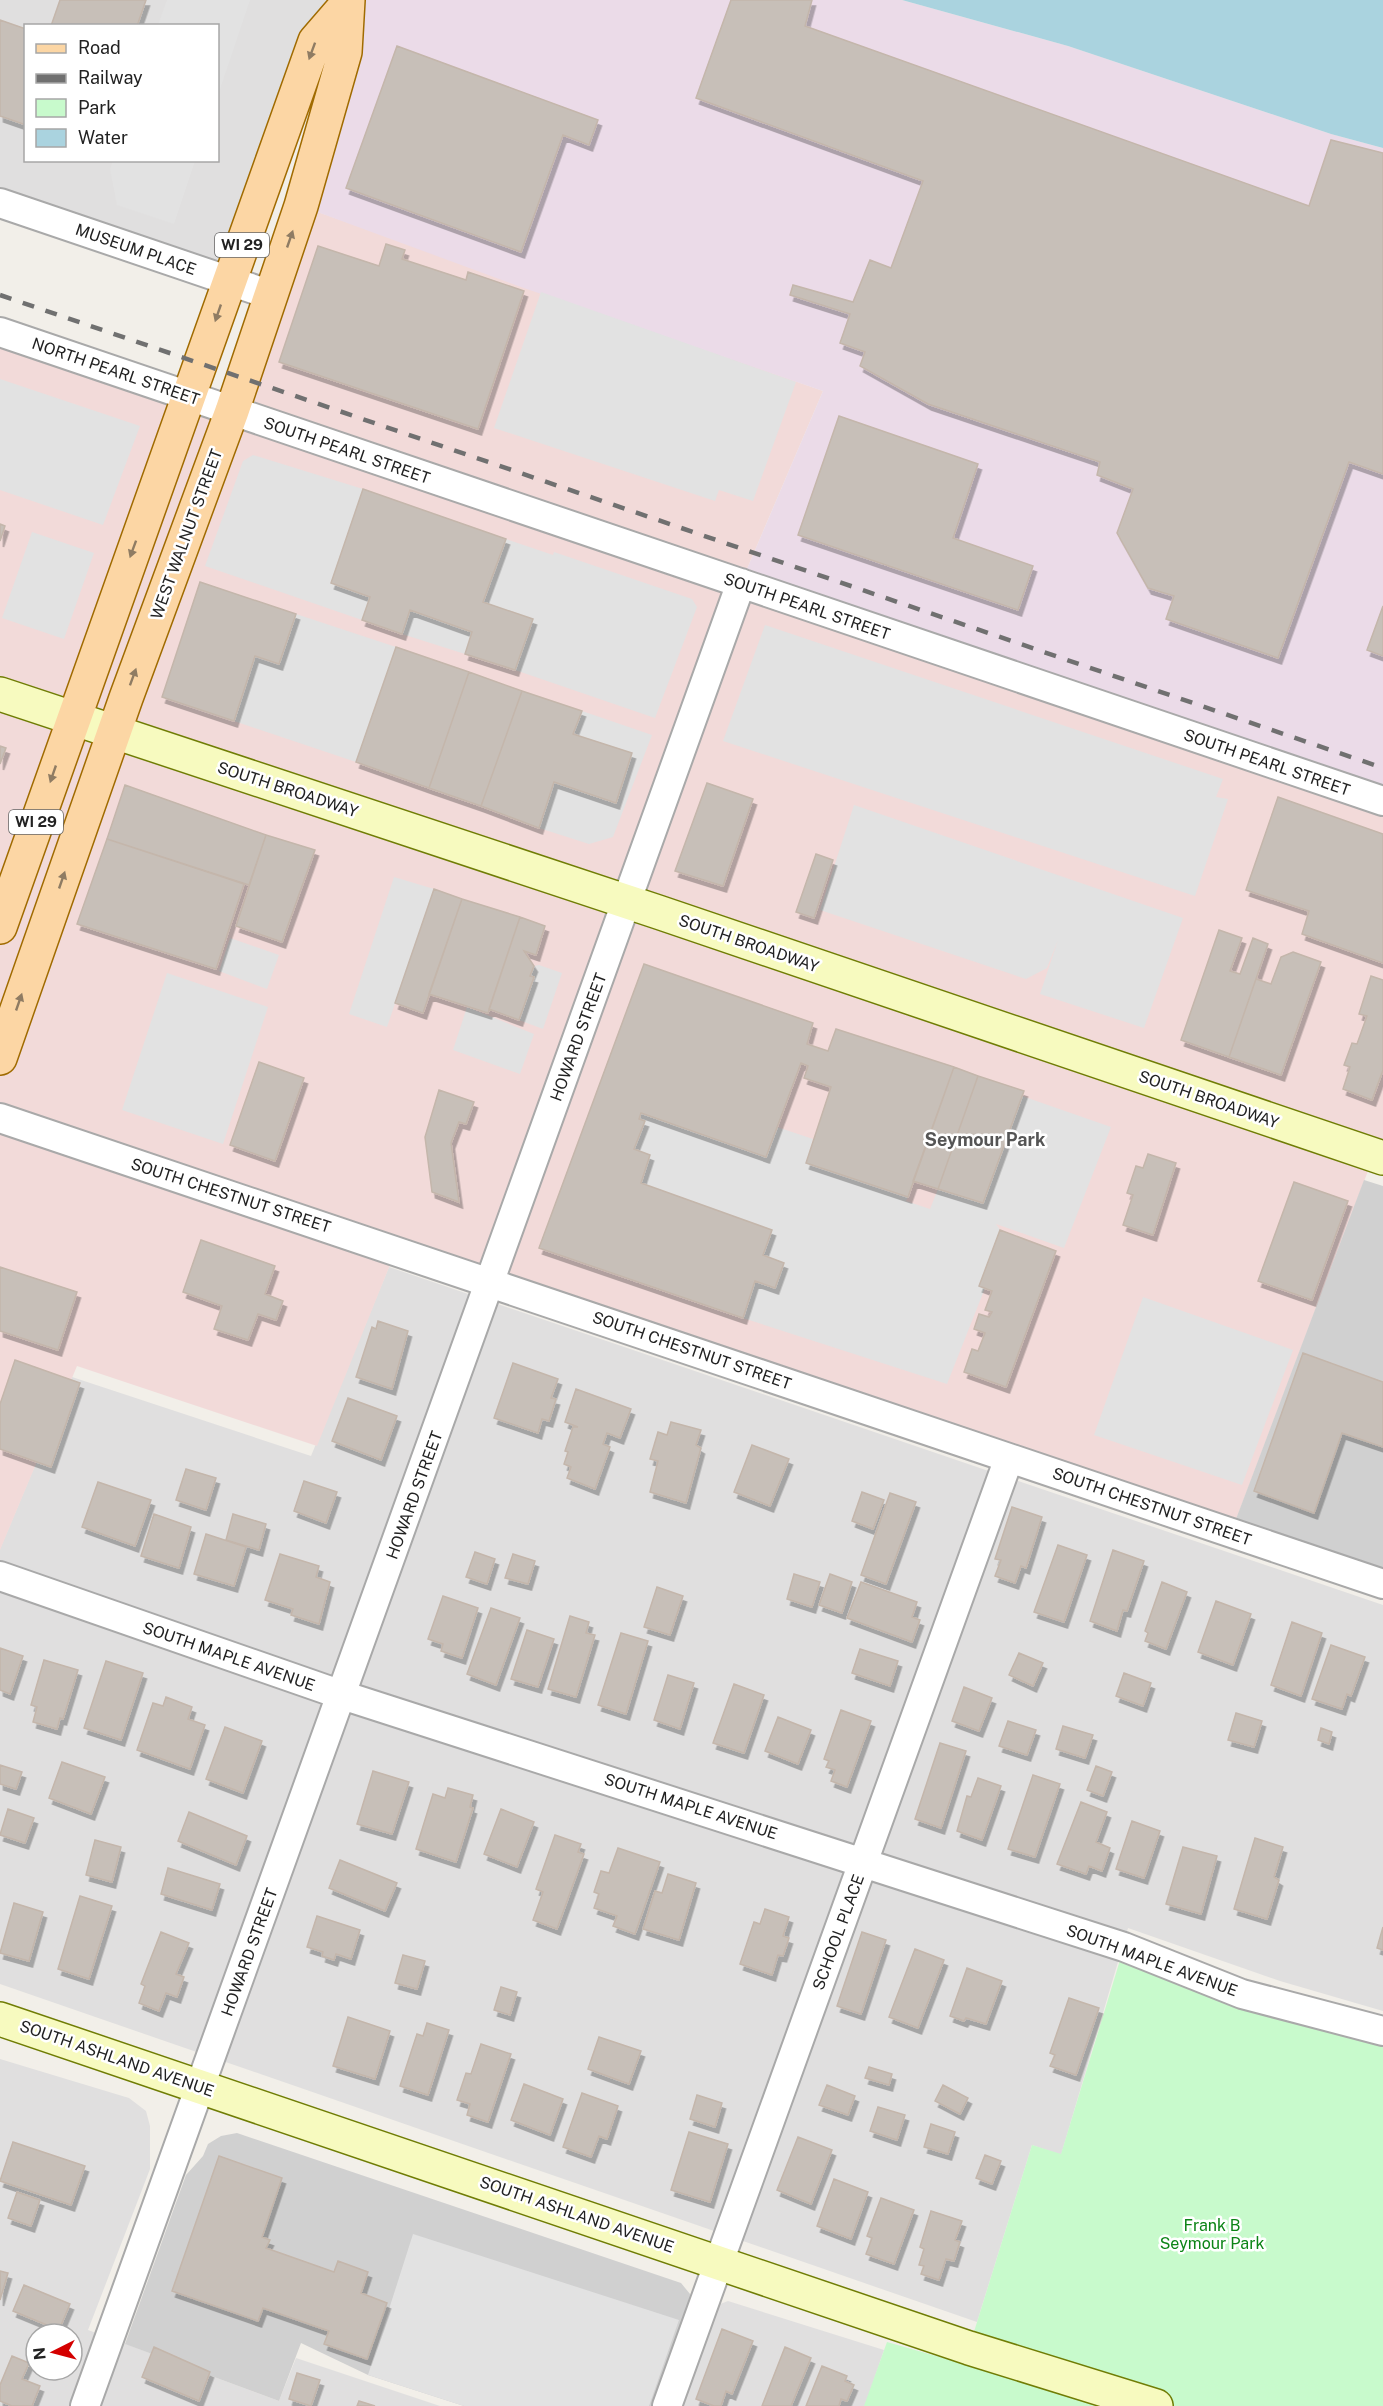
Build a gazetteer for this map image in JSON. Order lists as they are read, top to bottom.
{
  "streets": {
    "main road": ["WI 29", "WEST WALNUT STREET"],
    "street": [
      "MUSEUM PLACE",
      "NORTH PEARL STREET",
      "SOUTH PEARL STREET",
      "SOUTH BROADWAY",
      "HOWARD STREET",
      "SOUTH CHESTNUT STREET",
      "SOUTH MAPLE AVENUE",
      "SCHOOL PLACE",
      "SOUTH ASHLAND AVENUE"
    ]
  },
  "crossings": [
    ["MUSEUM PLACE", "WEST WALNUT STREET"],
    ["NORTH PEARL STREET", "SOUTH PEARL STREET"],
    ["NORTH PEARL STREET", "WEST WALNUT STREET"],
    ["SOUTH PEARL STREET", "WEST WALNUT STREET"],
    ["SOUTH PEARL STREET", "HOWARD STREET"],
    ["WEST WALNUT STREET", "SOUTH BROADWAY"],
    ["SOUTH BROADWAY", "HOWARD STREET"],
    ["HOWARD STREET", "SOUTH CHESTNUT STREET"],
    ["HOWARD STREET", "SOUTH MAPLE AVENUE"],
    ["HOWARD STREET", "SOUTH ASHLAND AVENUE"],
    ["SOUTH CHESTNUT STREET", "SCHOOL PLACE"],
    ["SOUTH MAPLE AVENUE", "SCHOOL PLACE"],
    ["SCHOOL PLACE", "SOUTH ASHLAND AVENUE"]
  ],
  "districts": ["Seymour Park"],
  "parks": ["Frank B Seymour Park"],
  "legend": [
    "Road",
    "Railway",
    "Park",
    "Water"
  ],
  "north": "left"
}
